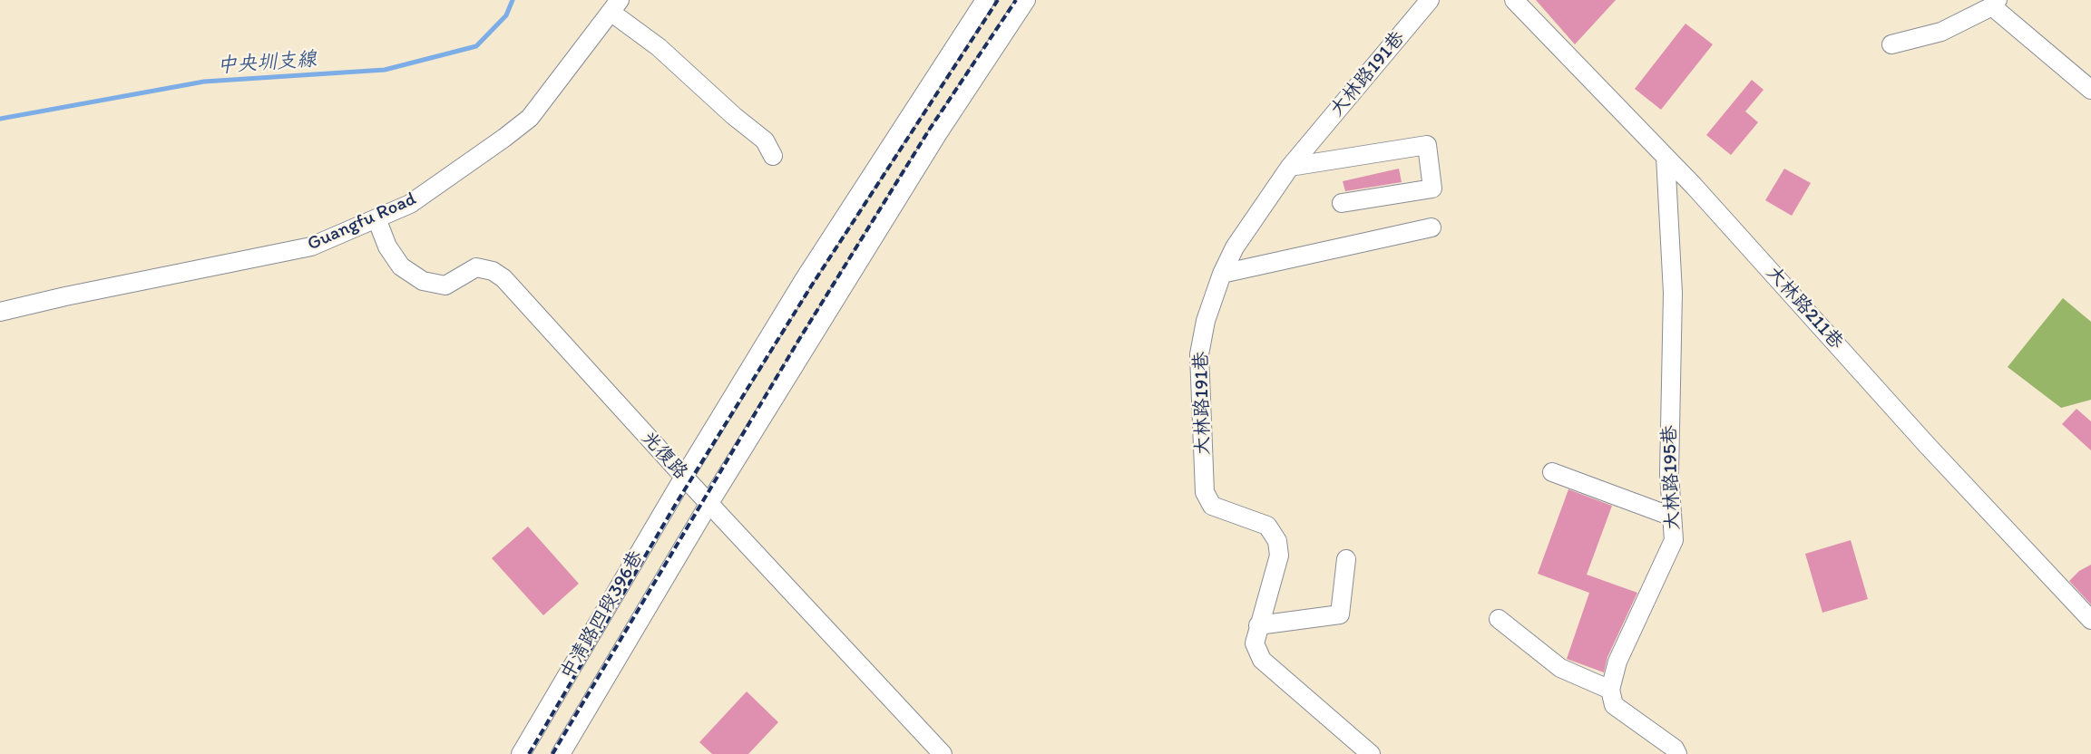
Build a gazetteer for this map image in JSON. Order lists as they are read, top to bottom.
{
  "streets": {
    "street": [
      "大林路191巷",
      "Guangfu Road",
      "大林路211巷",
      "光復路",
      "大林路195巷",
      "中清路四段396巷"
    ]
  },
  "crossings": [
    ["Guangfu Road", "光復路"],
    ["大林路211巷", "大林路195巷"],
    ["光復路", "中清路四段396巷"]
  ],
  "water": ["中央圳支線"]
}
